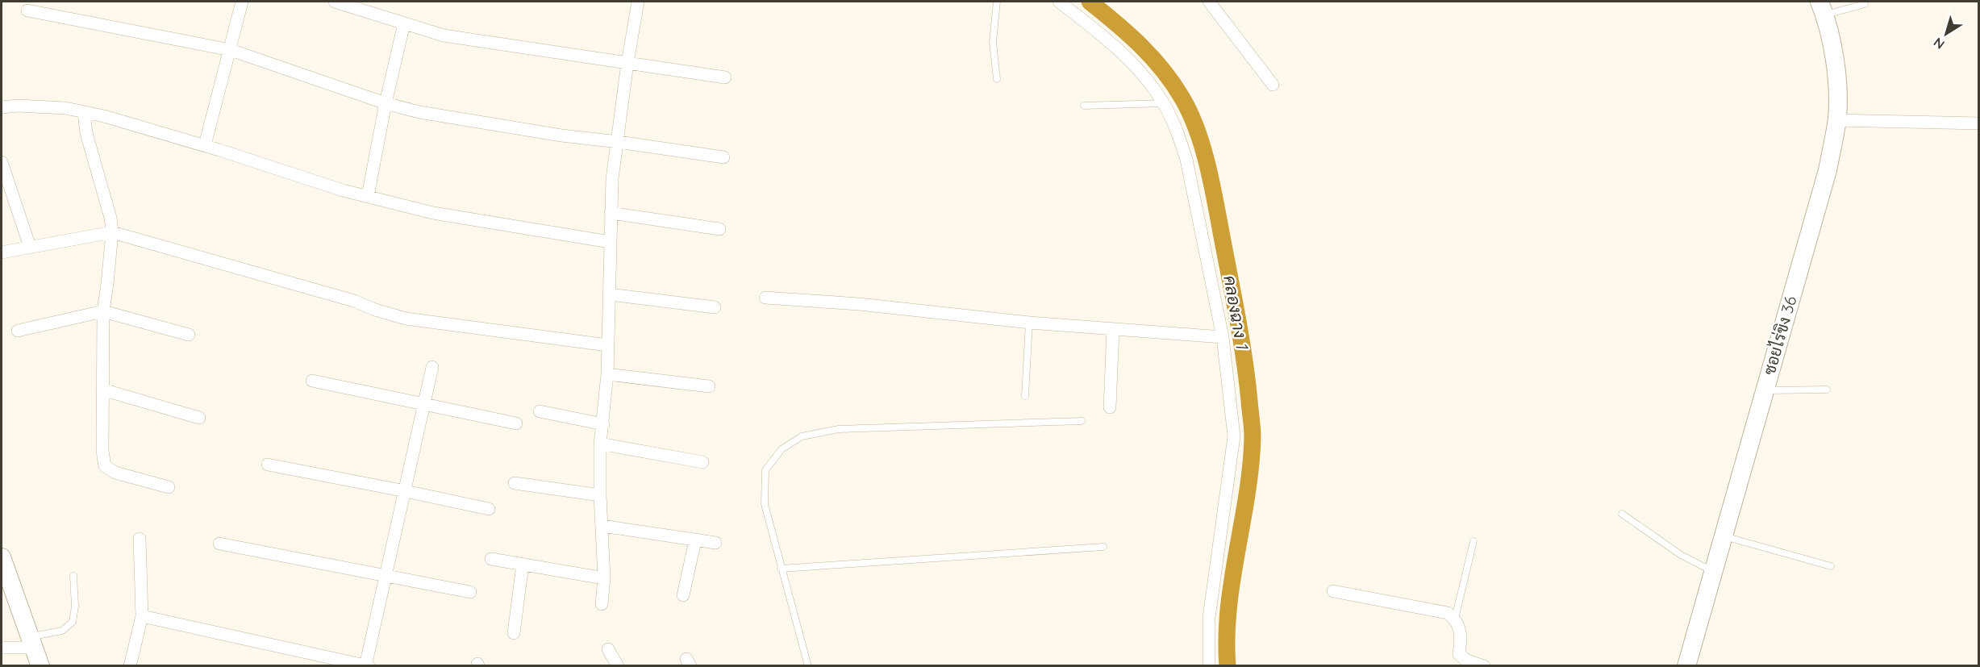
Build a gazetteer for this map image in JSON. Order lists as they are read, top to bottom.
{
  "streets": {
    "street": ["ซอยไร่ขิง 36"]
  },
  "water": ["คลองฉาง 1"],
  "north": "bottom left"
}
